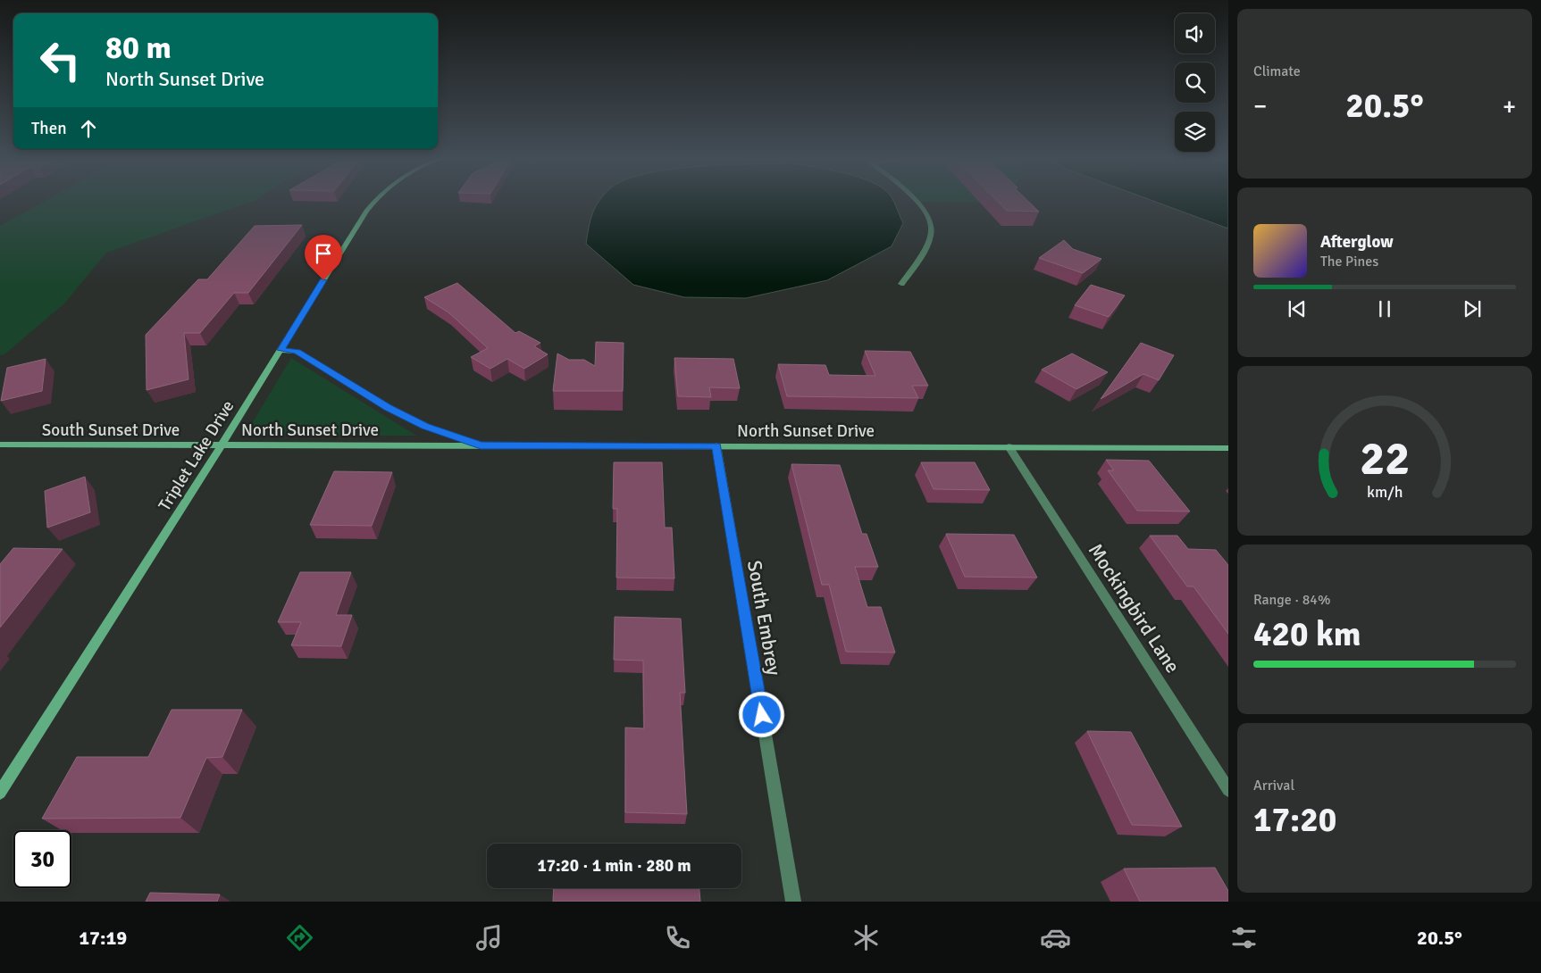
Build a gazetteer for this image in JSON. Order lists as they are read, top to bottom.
{
  "streets": {
    "street": [
      "South Sunset Drive",
      "North Sunset Drive",
      "Triplet Lake Drive",
      "Mockingbird Lane",
      "South Embrey"
    ]
  },
  "crossings": [
    ["South Sunset Drive", "North Sunset Drive"],
    ["South Sunset Drive", "Triplet Lake Drive"],
    ["North Sunset Drive", "Triplet Lake Drive"],
    ["North Sunset Drive", "Mockingbird Lane"],
    ["North Sunset Drive", "South Embrey"]
  ],
  "page": {
    "tile": [
      "Climate",
      ["Range · 84%", "420 km"],
      ["Arrival", "17:20"]
    ],
    "turn": ["80 m", "North Sunset Drive"],
    "heat": ["−", "20.5°", "+"],
    "then": "Then",
    "song": ["Afterglow", "The Pines"],
    "limit": "30",
    "trip": "17:20 · 1 min · 280 m",
    "tabs": ["17:19", "20.5°"],
    "gauge": ["22", "km/h"]
  }
}
